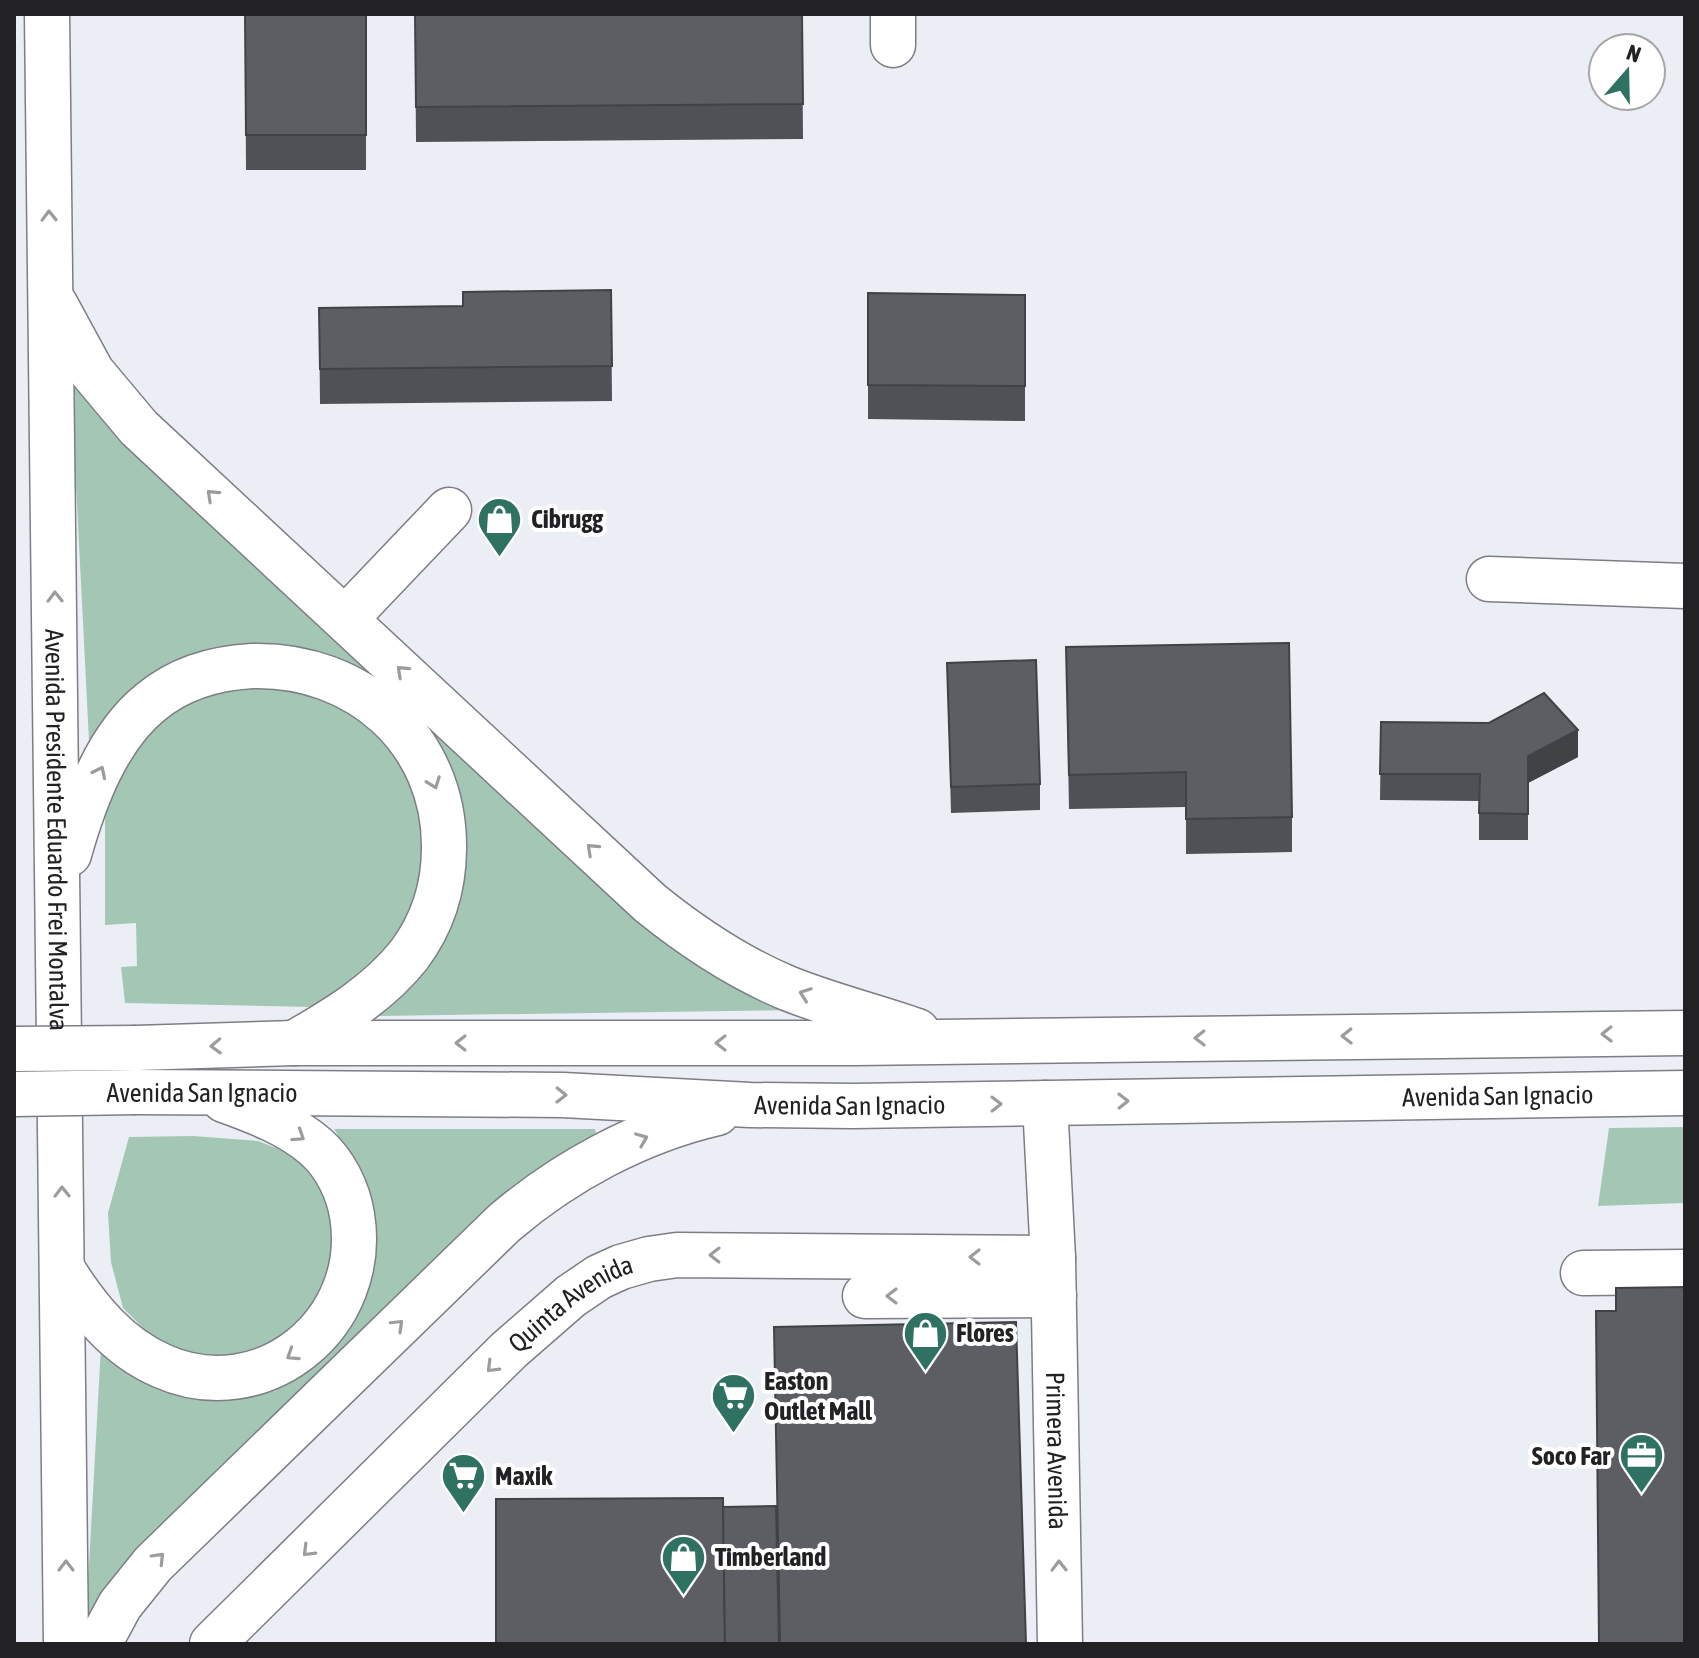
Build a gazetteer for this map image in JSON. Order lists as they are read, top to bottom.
{
  "streets": {
    "main road": [
      "Avenida Presidente Eduardo Frei Montalva",
      "Avenida San Ignacio",
      "Quinta Avenida",
      "Primera Avenida"
    ]
  },
  "crossings": [
    ["Avenida San Ignacio", "Primera Avenida"],
    ["Quinta Avenida", "Primera Avenida"]
  ],
  "one_way": ["Avenida Presidente Eduardo Frei Montalva", "Primera Avenida"],
  "places": {
    "shop": ["Cibrugg", "Flores", "Timberland"],
    "supermarket": ["Easton Outlet Mall", "Maxik"],
    "office": ["Soco Far"]
  },
  "north": "top"
}
